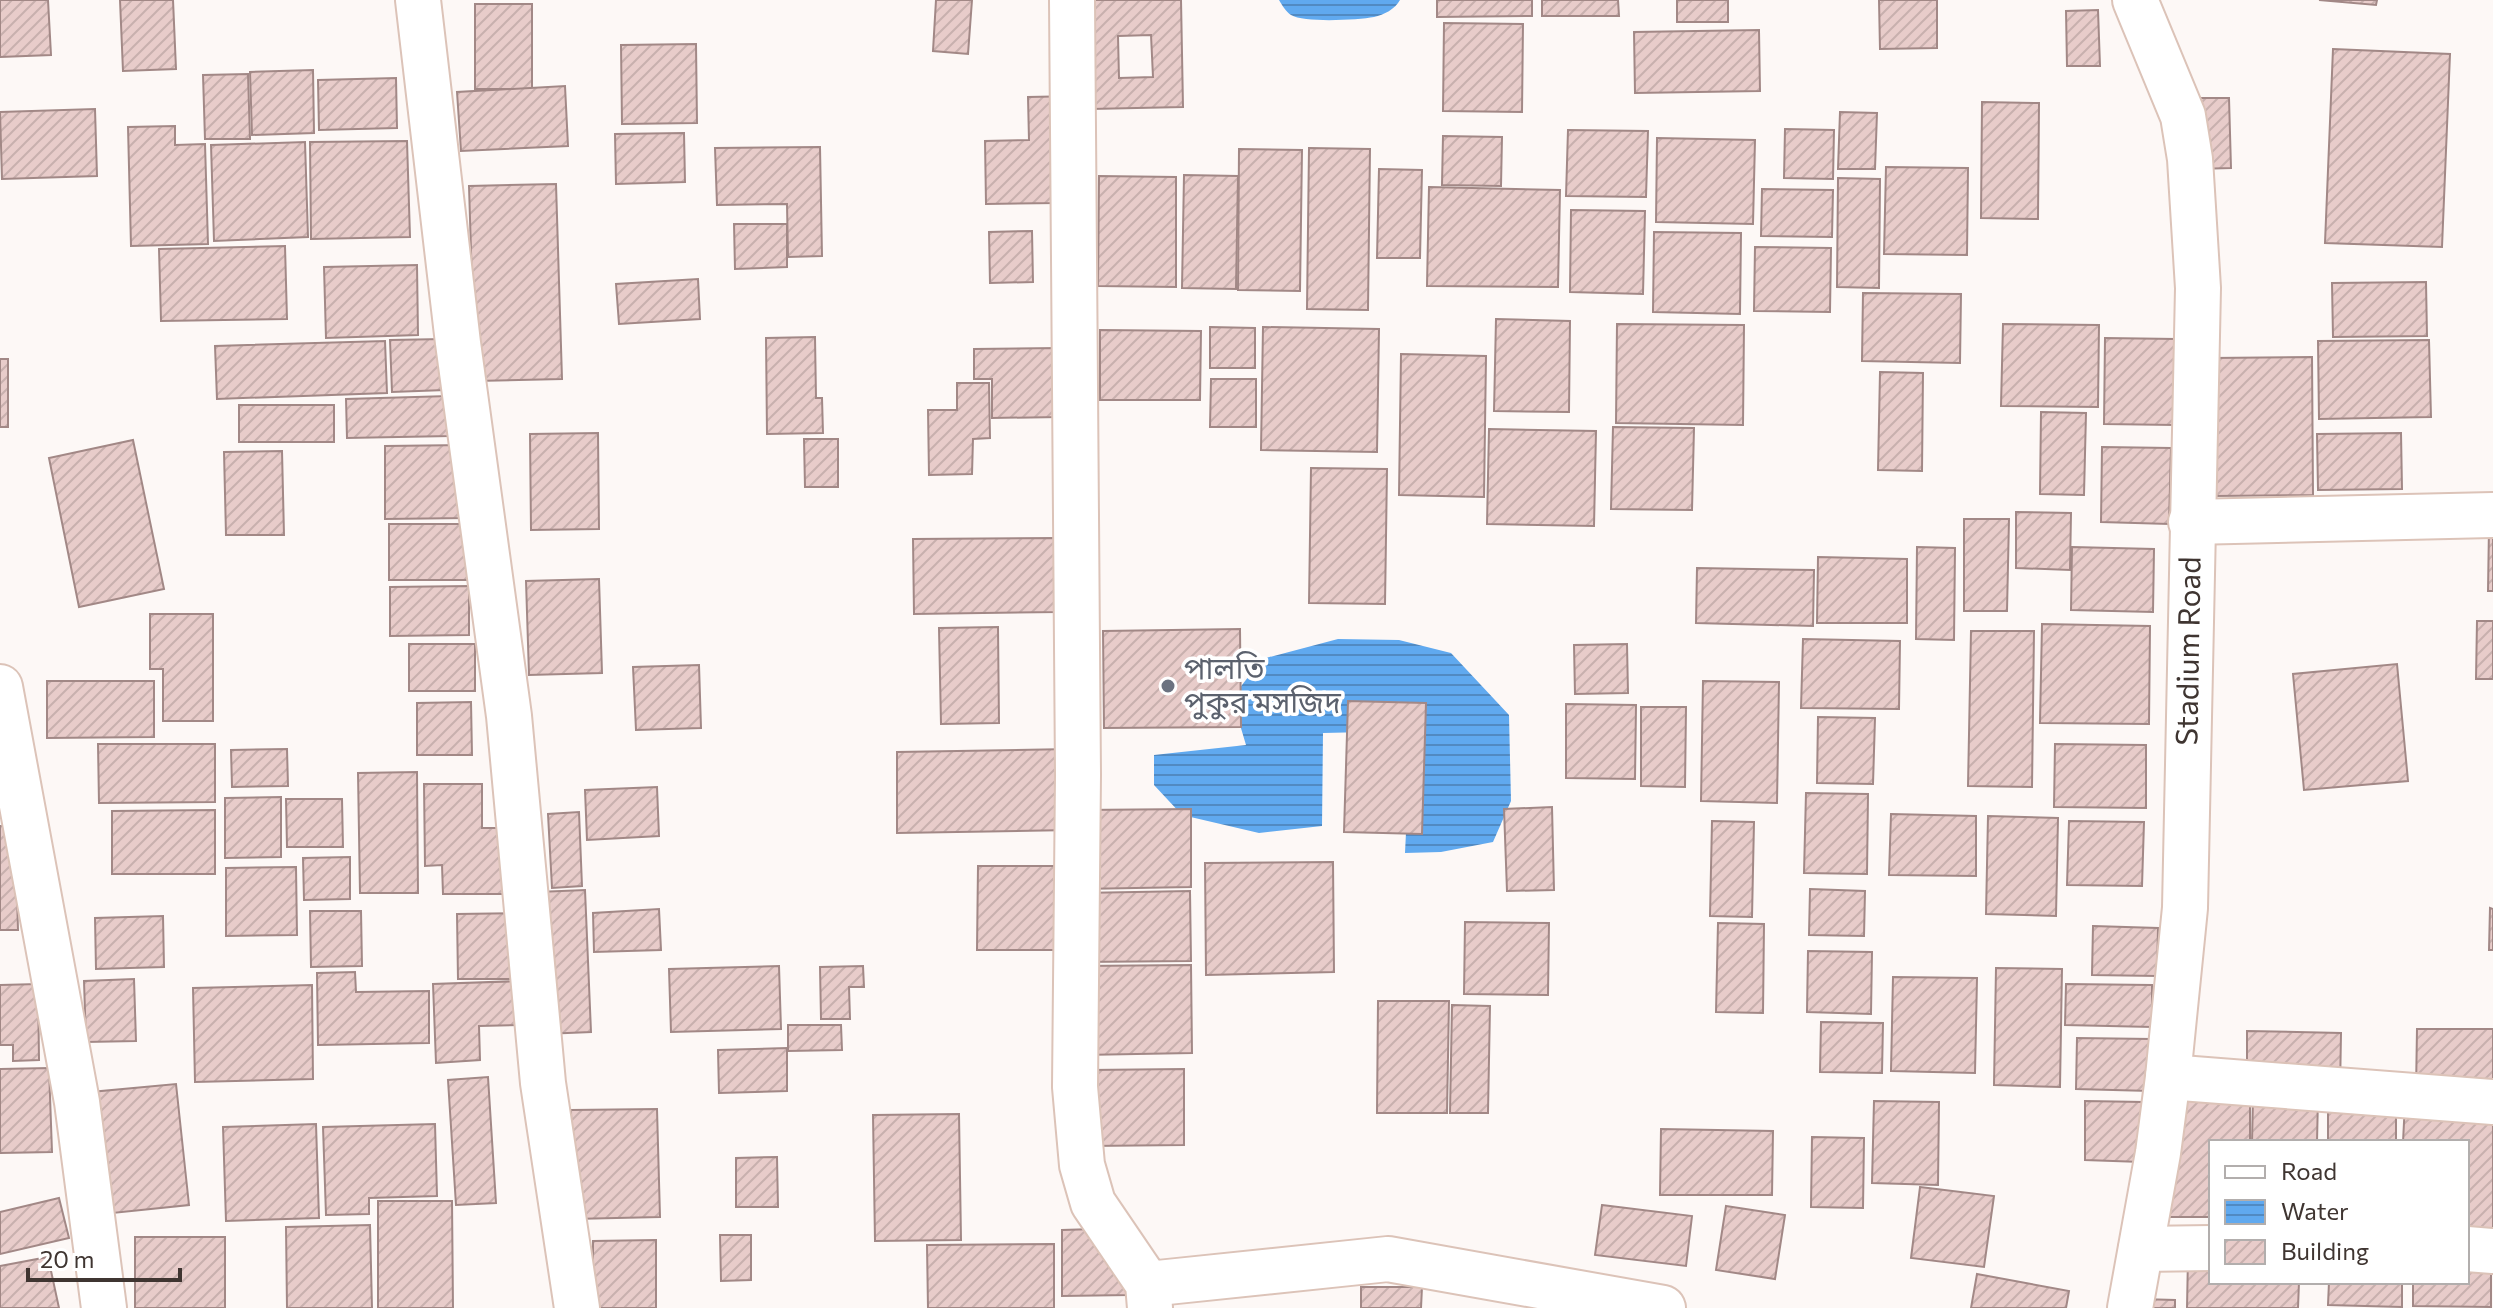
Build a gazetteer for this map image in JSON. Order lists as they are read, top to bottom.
{
  "streets": {
    "street": ["Stadium Road"]
  },
  "places": ["পালতি পুকুর মসজিদ"],
  "legend": ["Road", "Water", "Building"],
  "scale_bar": "20 m"
}
